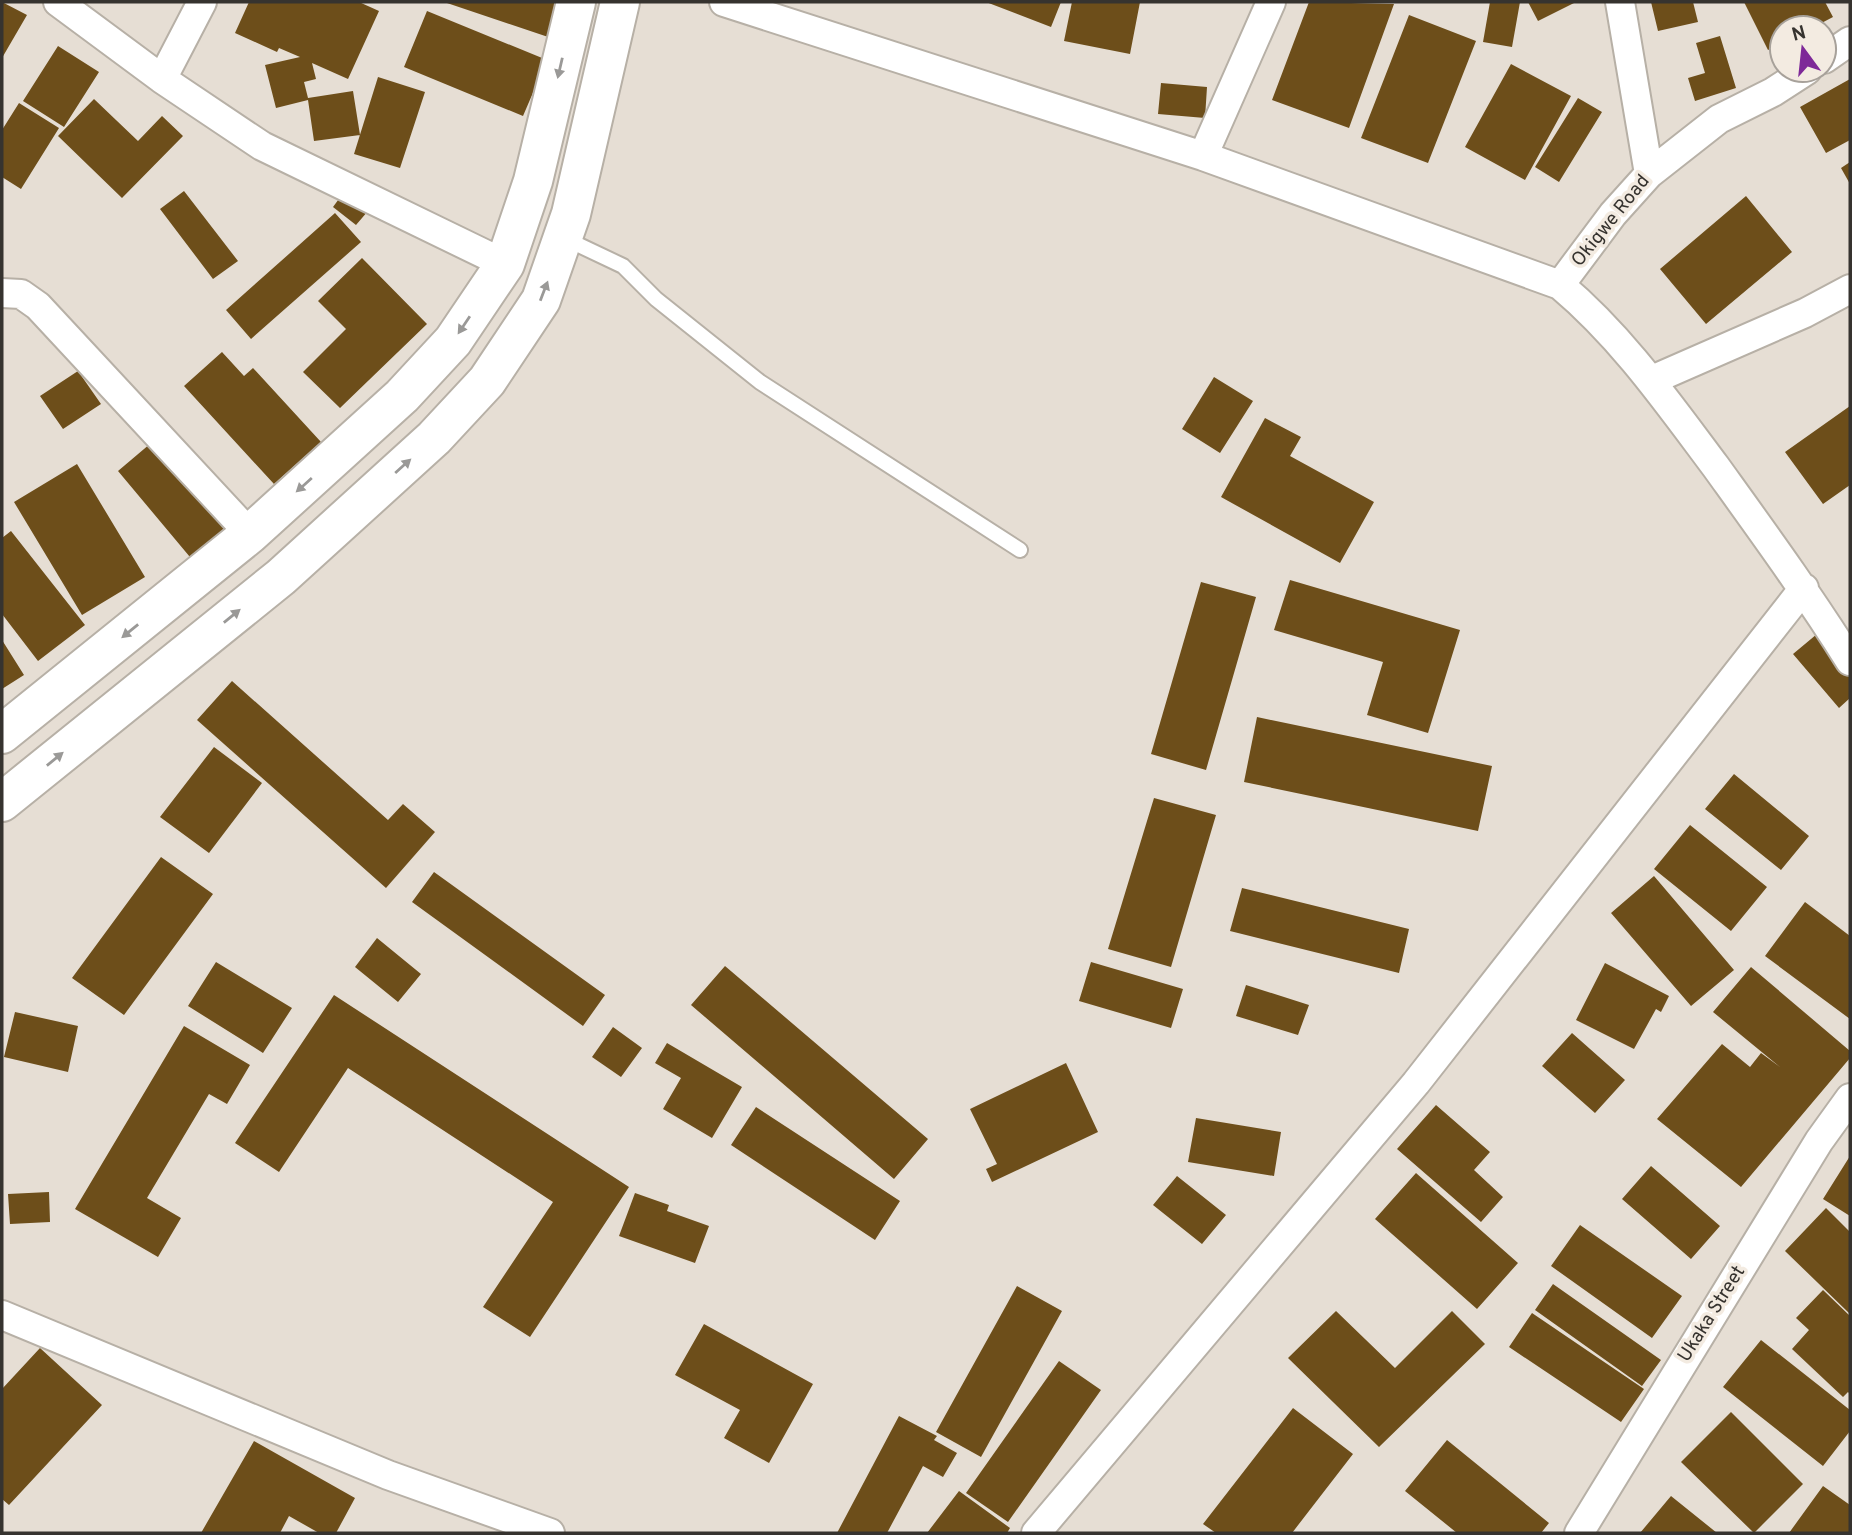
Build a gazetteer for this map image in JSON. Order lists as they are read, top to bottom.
{
  "streets": {
    "street": ["Okigwe Road", "Ukaka Street"]
  },
  "north": "top"
}
